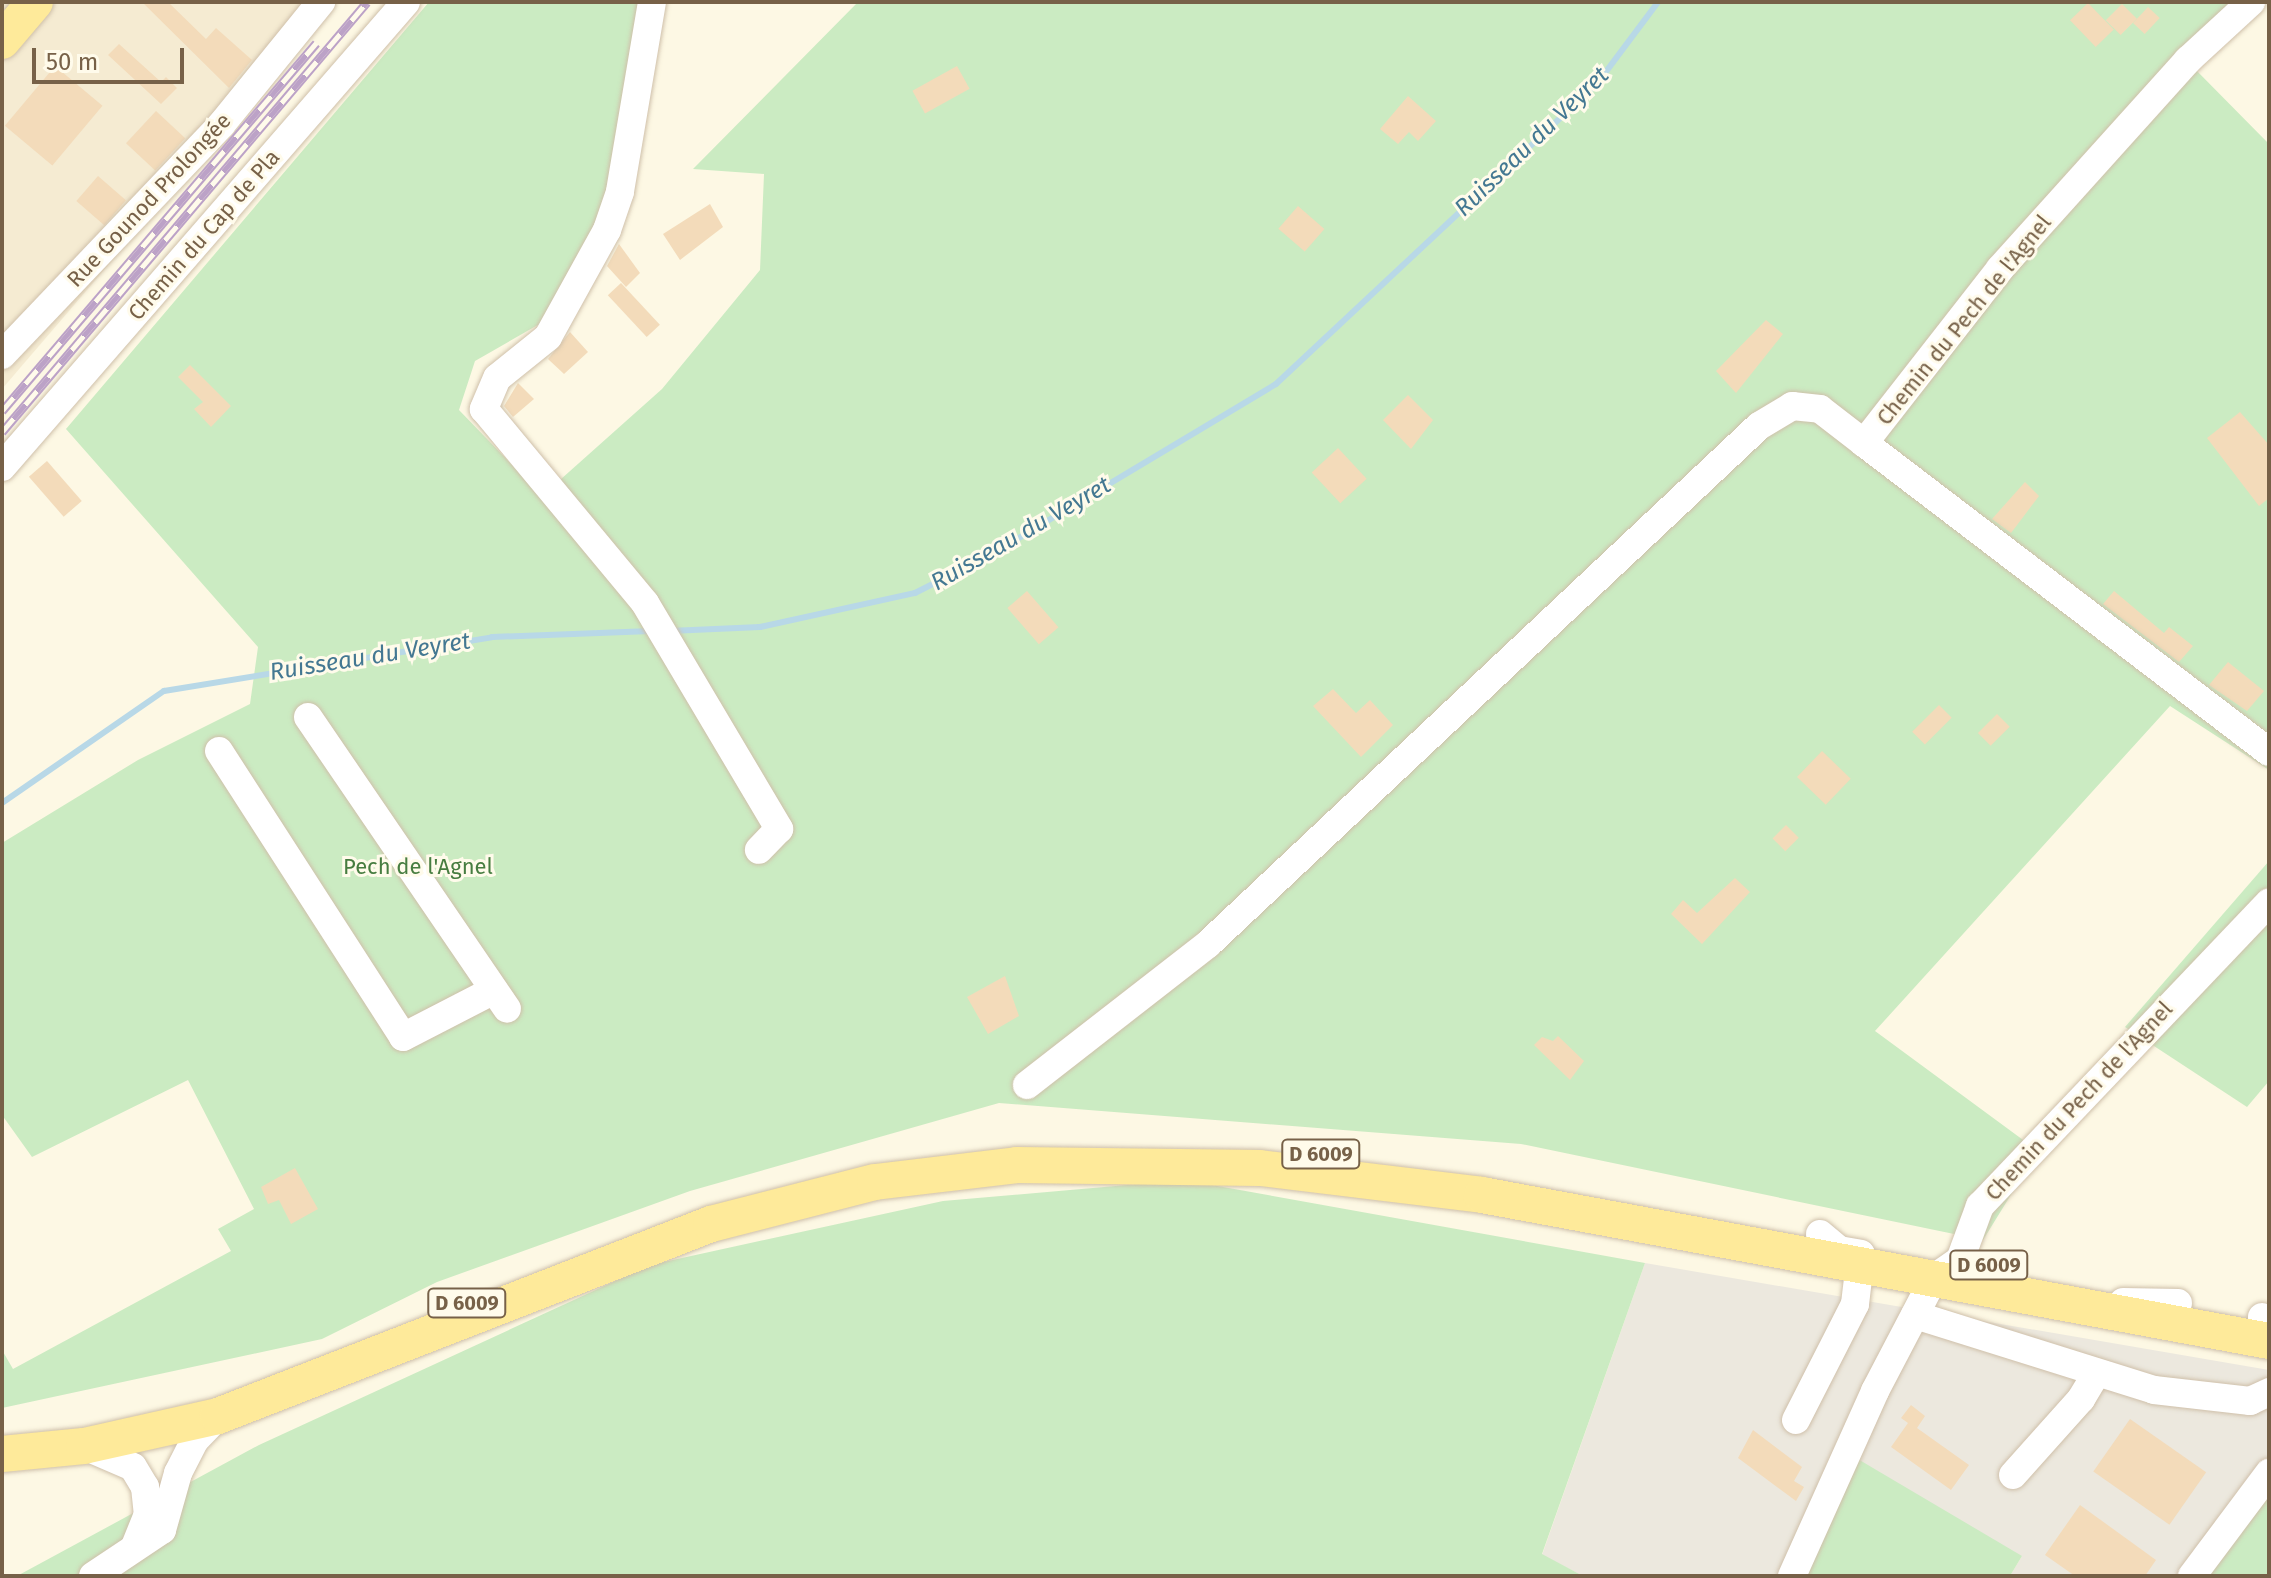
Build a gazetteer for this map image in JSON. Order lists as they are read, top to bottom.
{
  "streets": {
    "main road": ["D 6009"],
    "street": ["Rue Gounod Prolongée", "Chemin du Cap de Pla", "Chemin du Pech de l'Agnel"]
  },
  "crossings": [
    ["Chemin du Pech de l'Agnel", "D 6009"]
  ],
  "water": ["Ruisseau du Veyret"],
  "parks": ["Pech de l'Agnel"],
  "scale_bar": "50 m"
}
